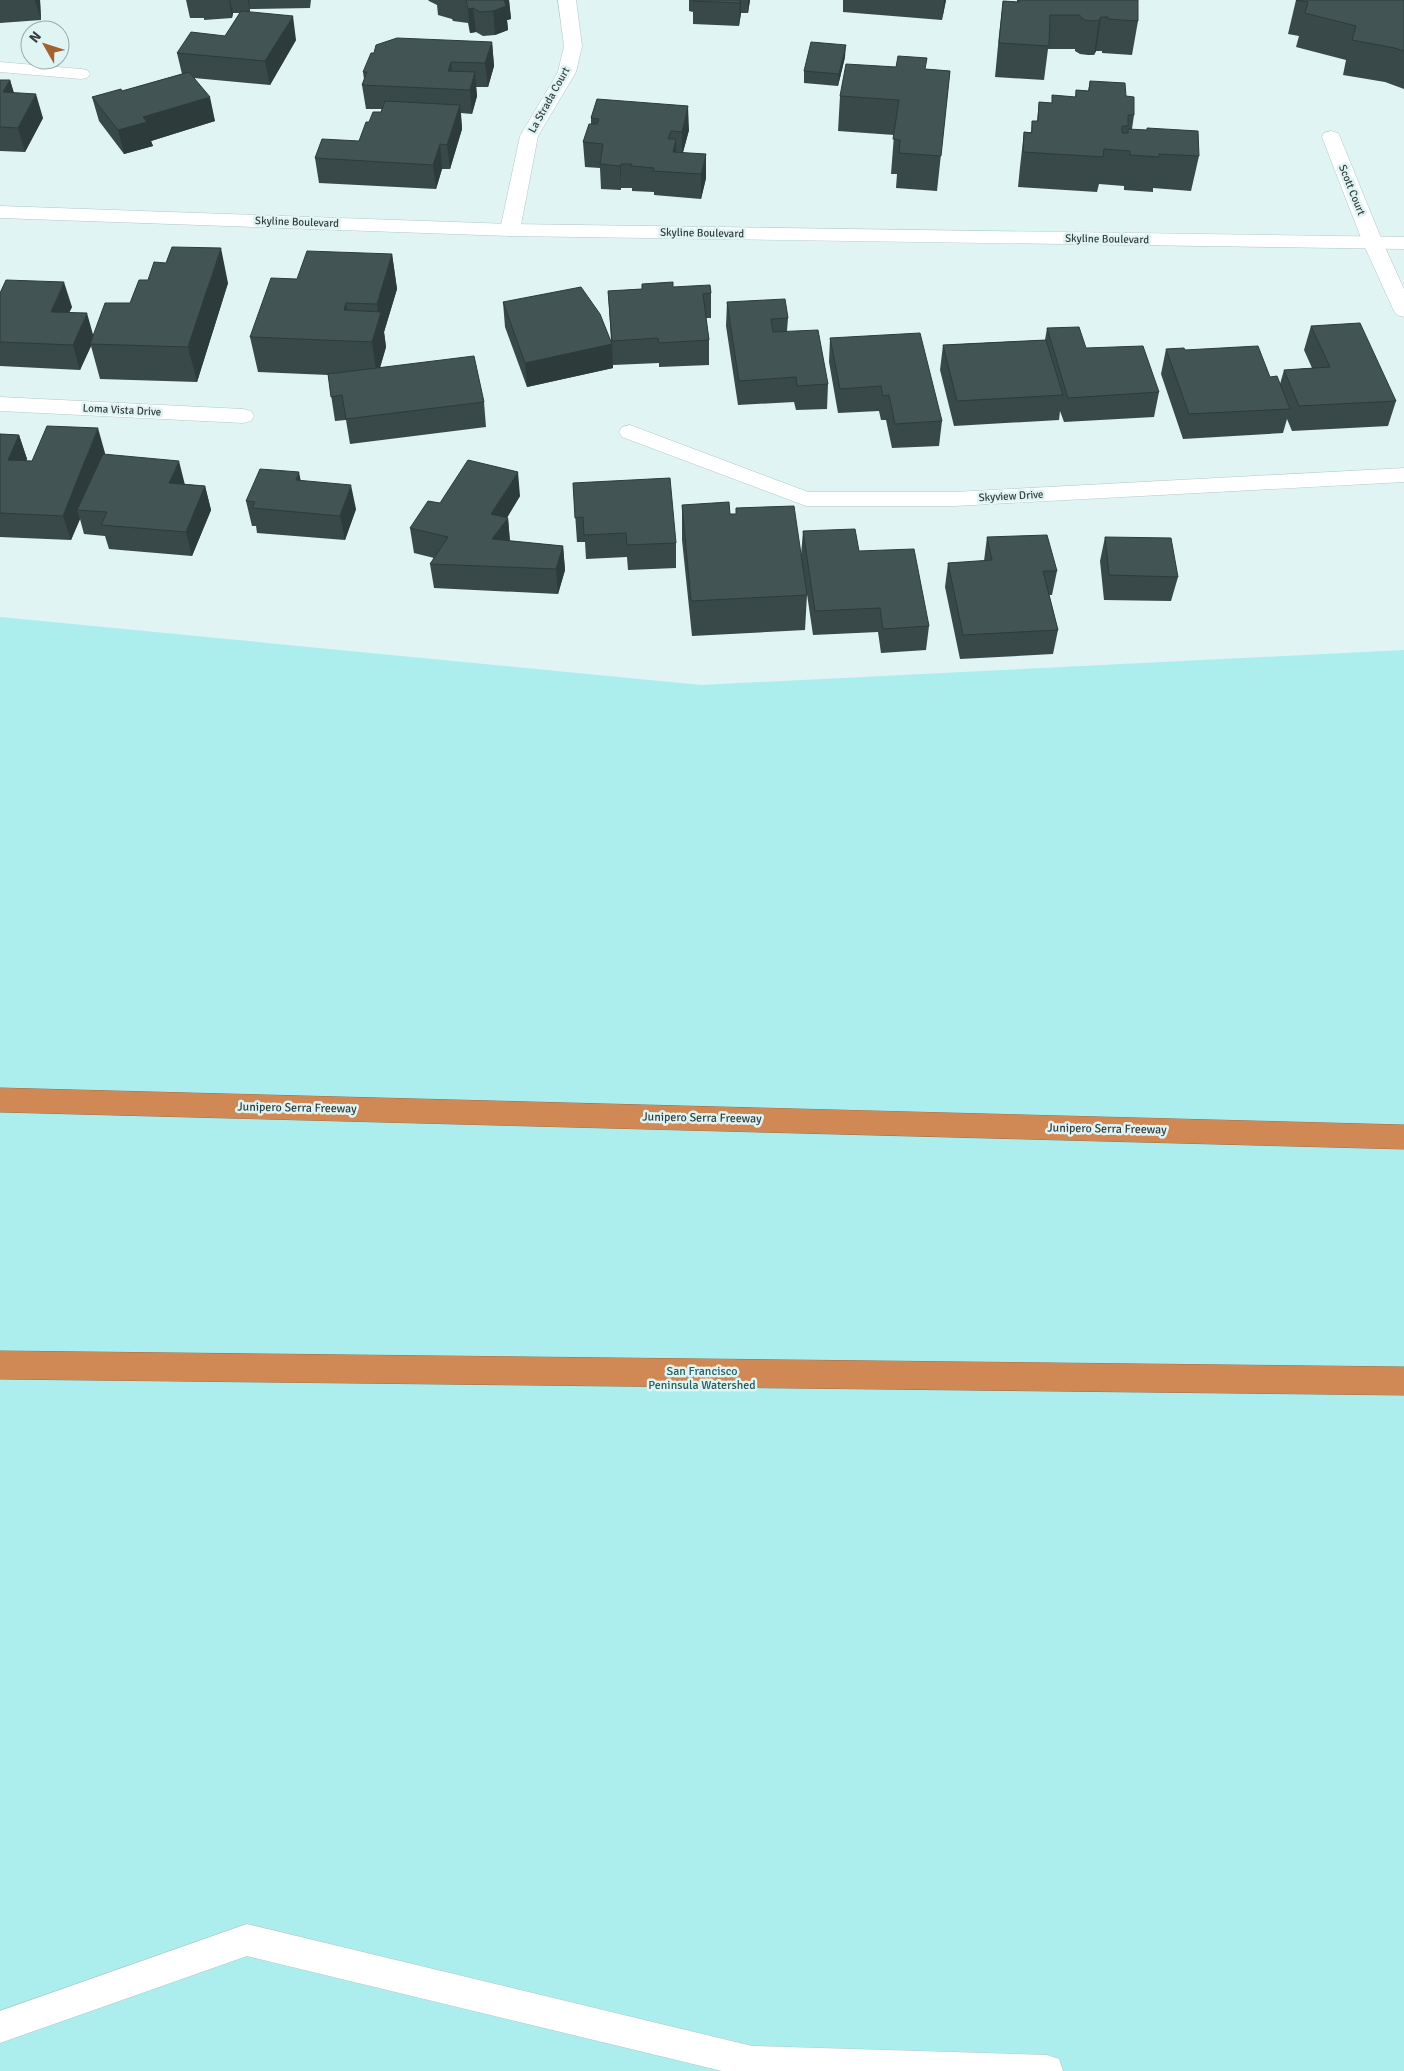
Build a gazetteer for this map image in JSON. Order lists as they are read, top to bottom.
{
  "streets": {
    "highway": ["Junipero Serra Freeway"],
    "street": [
      "La Strada Court",
      "Scott Court",
      "Skyline Boulevard",
      "Loma Vista Drive",
      "Skyview Drive"
    ]
  },
  "crossings": [
    ["La Strada Court", "Skyline Boulevard"],
    ["Scott Court", "Skyline Boulevard"]
  ],
  "parks": ["San Francisco Peninsula Watershed"],
  "north": "top left"
}
